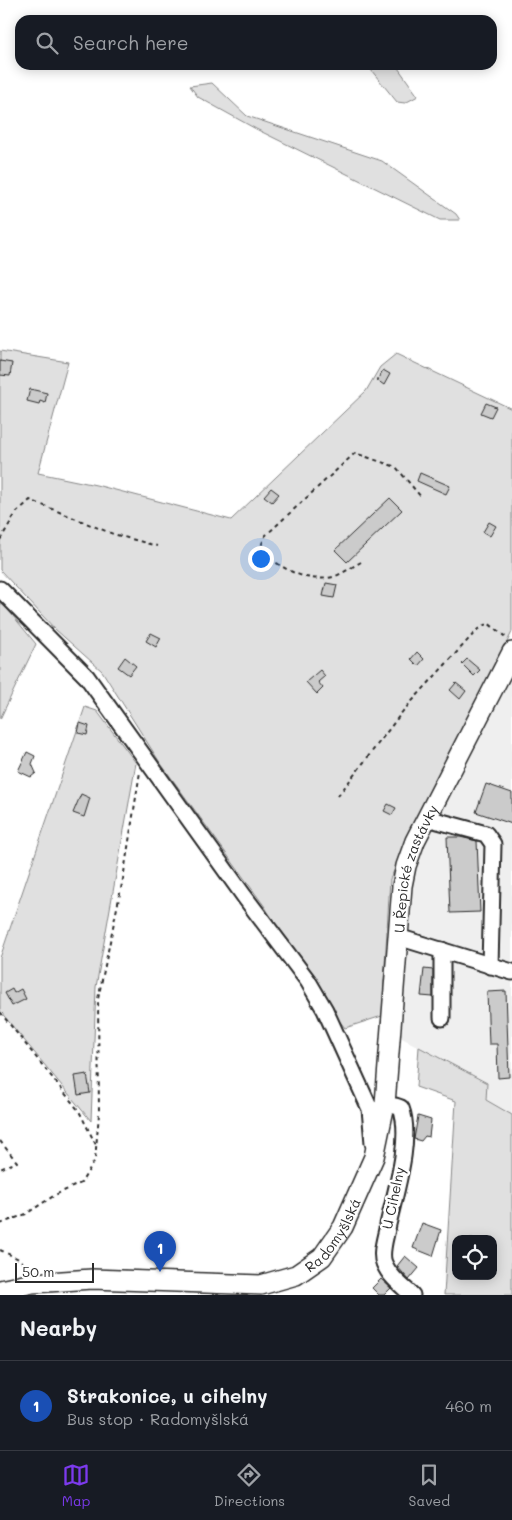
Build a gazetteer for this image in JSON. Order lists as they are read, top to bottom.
{
  "streets": {
    "main road": ["U Řepické zastávky", "Radomyšlská"],
    "street": ["U Cihelny"]
  },
  "crossings": [
    ["U Řepické zastávky", "U Cihelny"],
    ["U Řepické zastávky", "Radomyšlská"],
    ["U Cihelny", "Radomyšlská"]
  ],
  "scale_bar": "50 m",
  "page": {
    "search": "Search here",
    "pins": "1",
    "scale": "50 m",
    "heading": "Nearby",
    "list": [
      {
        "mark": "1",
        "name": "Strakonice, u cihelny",
        "note": "Bus stop · Radomyšlská",
        "value": "460 m"
      }
    ],
    "nav": ["Map", "Directions", "Saved"]
  }
}
